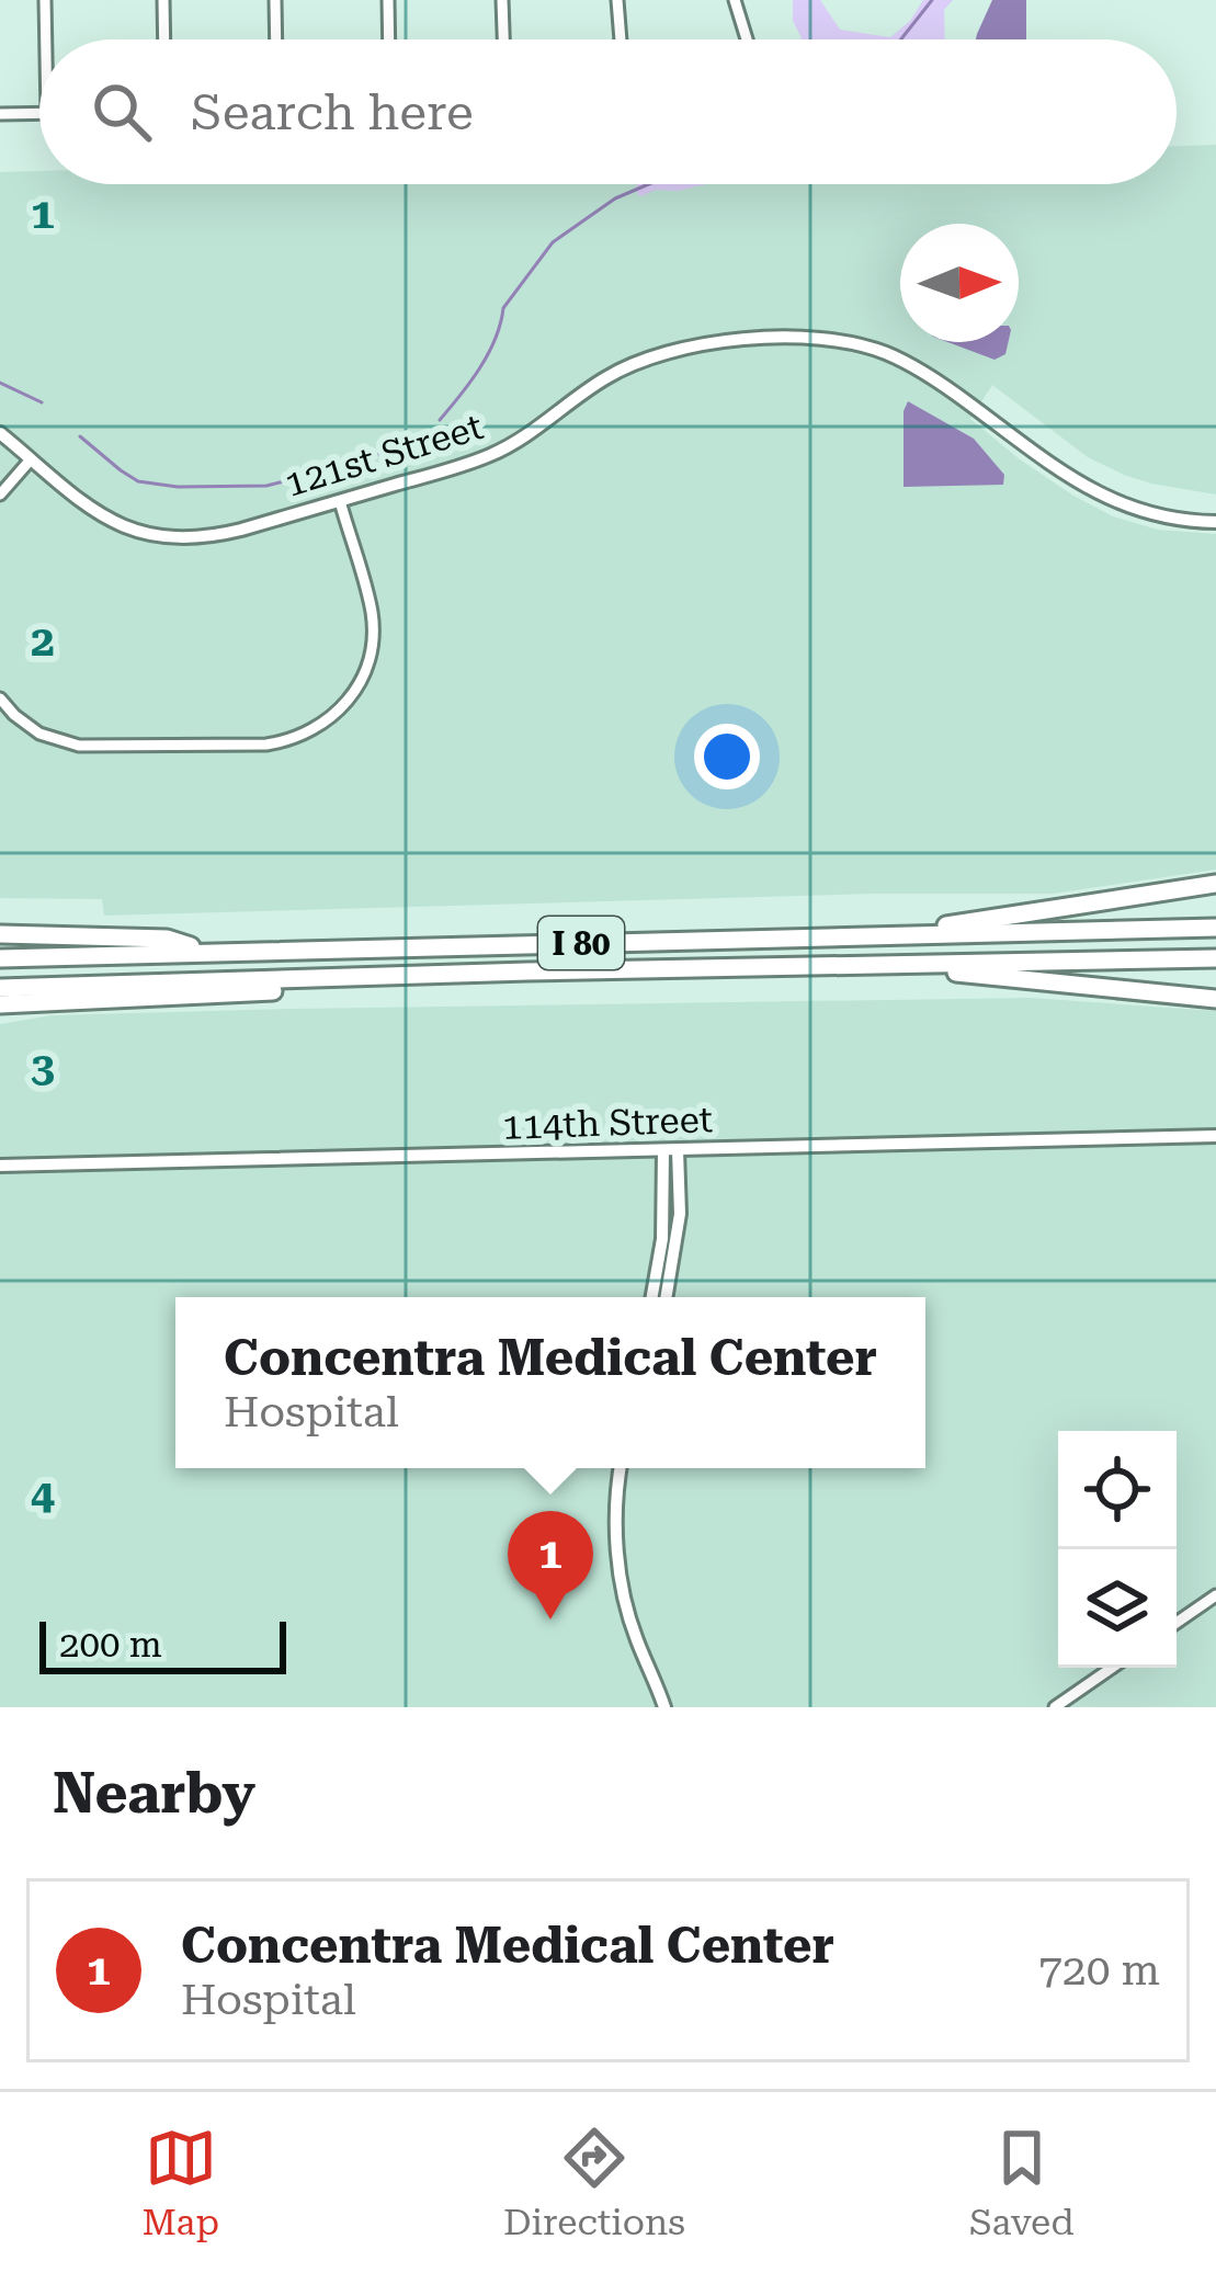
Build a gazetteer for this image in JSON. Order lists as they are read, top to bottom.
{
  "streets": {
    "highway": ["I 80"],
    "street": ["121st Street", "114th Street"]
  },
  "scale_bar": "200 m",
  "north": "right",
  "page": {
    "search": "Search here",
    "popup": ["Concentra Medical Center", "Hospital"],
    "pins": "1",
    "scale": "200 m",
    "heading": "Nearby",
    "list": [
      {
        "mark": "1",
        "name": "Concentra Medical Center",
        "note": "Hospital",
        "value": "720 m"
      }
    ],
    "nav": ["Map", "Directions", "Saved"]
  },
  "grid": {
    "rows": [
      "1",
      "2",
      "3",
      "4"
    ]
  }
}
